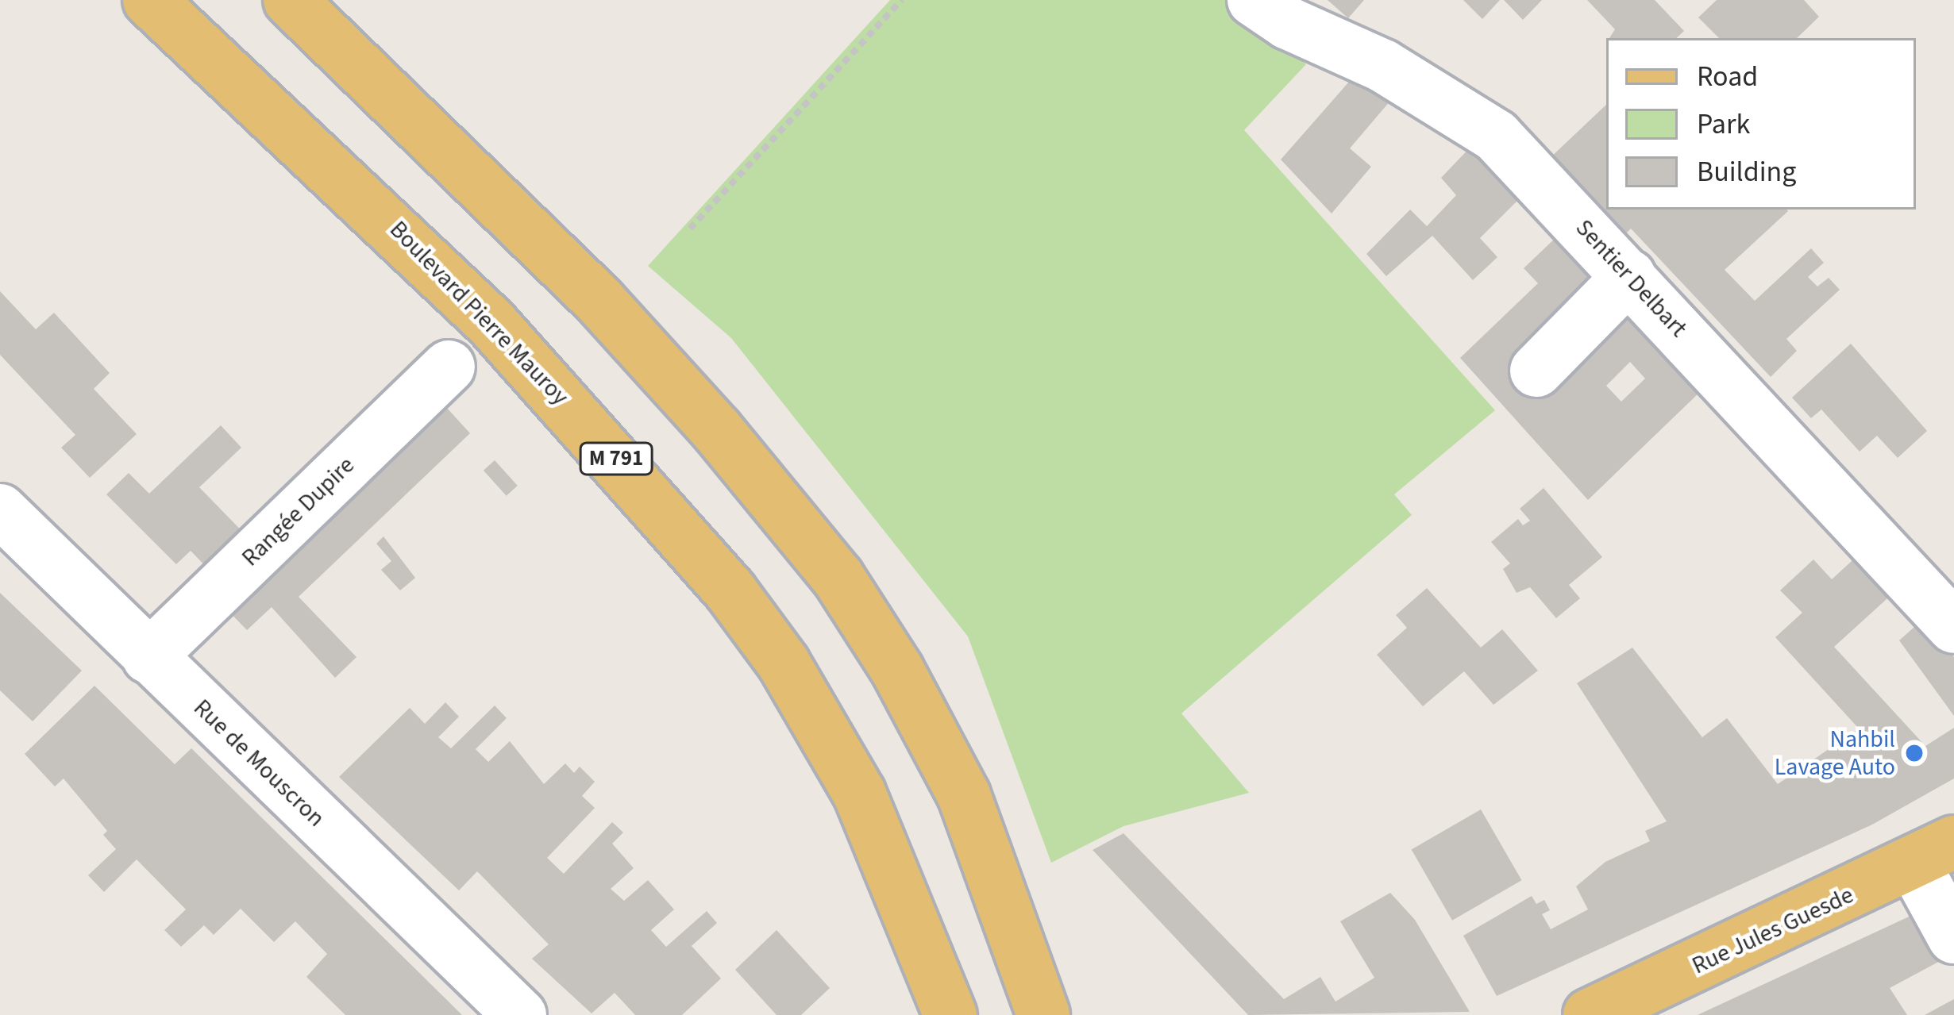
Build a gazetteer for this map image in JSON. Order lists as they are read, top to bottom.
{
  "streets": {
    "main road": ["Boulevard Pierre Mauroy", "M 791", "Rue Jules Guesde"],
    "street": ["Sentier Delbart", "Rangée Dupire", "Rue de Mouscron"]
  },
  "crossings": [
    ["Rangée Dupire", "Rue de Mouscron"]
  ],
  "places": ["Nahbil Lavage Auto"],
  "legend": ["Road", "Park", "Building"]
}
